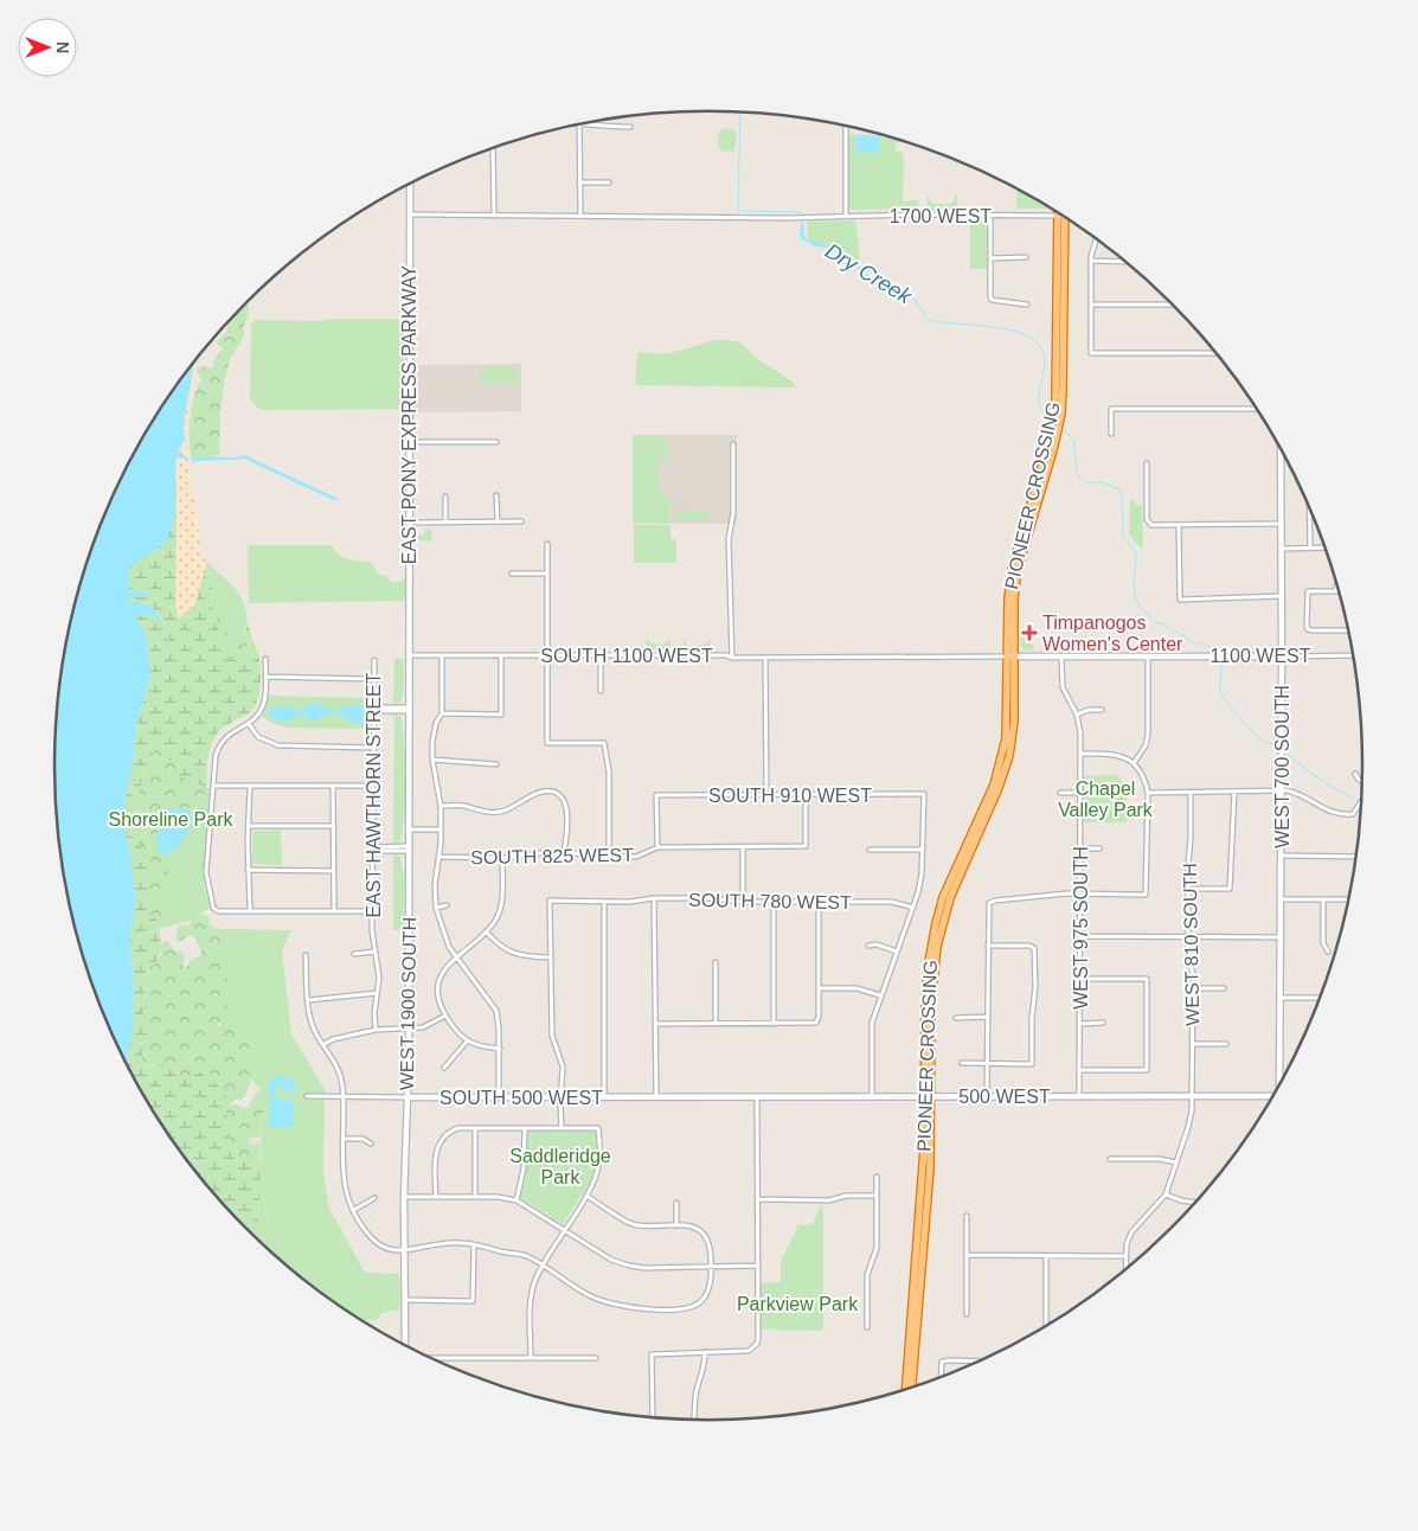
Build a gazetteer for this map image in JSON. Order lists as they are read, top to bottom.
{
  "streets": {
    "highway": ["PIONEER CROSSING"],
    "street": [
      "1700 WEST",
      "EAST PONY EXPRESS PARKWAY",
      "SOUTH 1100 WEST",
      "1100 WEST",
      "WEST 700 SOUTH",
      "EAST HAWTHORN STREET",
      "SOUTH 910 WEST",
      "SOUTH 825 WEST",
      "SOUTH 780 WEST",
      "WEST 975 SOUTH",
      "WEST 810 SOUTH",
      "WEST 1900 SOUTH",
      "500 WEST",
      "SOUTH 500 WEST"
    ]
  },
  "crossings": [
    ["1700 WEST", "EAST PONY EXPRESS PARKWAY"],
    ["1700 WEST", "PIONEER CROSSING"],
    ["EAST PONY EXPRESS PARKWAY", "SOUTH 1100 WEST"],
    ["EAST PONY EXPRESS PARKWAY", "WEST 1900 SOUTH"],
    ["PIONEER CROSSING", "1100 WEST"],
    ["PIONEER CROSSING", "500 WEST"],
    ["SOUTH 1100 WEST", "1100 WEST"],
    ["SOUTH 1100 WEST", "WEST 1900 SOUTH"],
    ["1100 WEST", "WEST 700 SOUTH"],
    ["1100 WEST", "WEST 975 SOUTH"],
    ["SOUTH 910 WEST", "SOUTH 825 WEST"],
    ["WEST 975 SOUTH", "500 WEST"],
    ["WEST 810 SOUTH", "500 WEST"],
    ["WEST 1900 SOUTH", "SOUTH 500 WEST"],
    ["500 WEST", "SOUTH 500 WEST"]
  ],
  "water": ["Dry Creek"],
  "parks": [
    "Chapel Valley Park",
    "Shoreline Park",
    "Saddleridge Park",
    "Parkview Park"
  ],
  "places": {
    "health": ["Timpanogos Women's Center"]
  },
  "north": "right"
}
